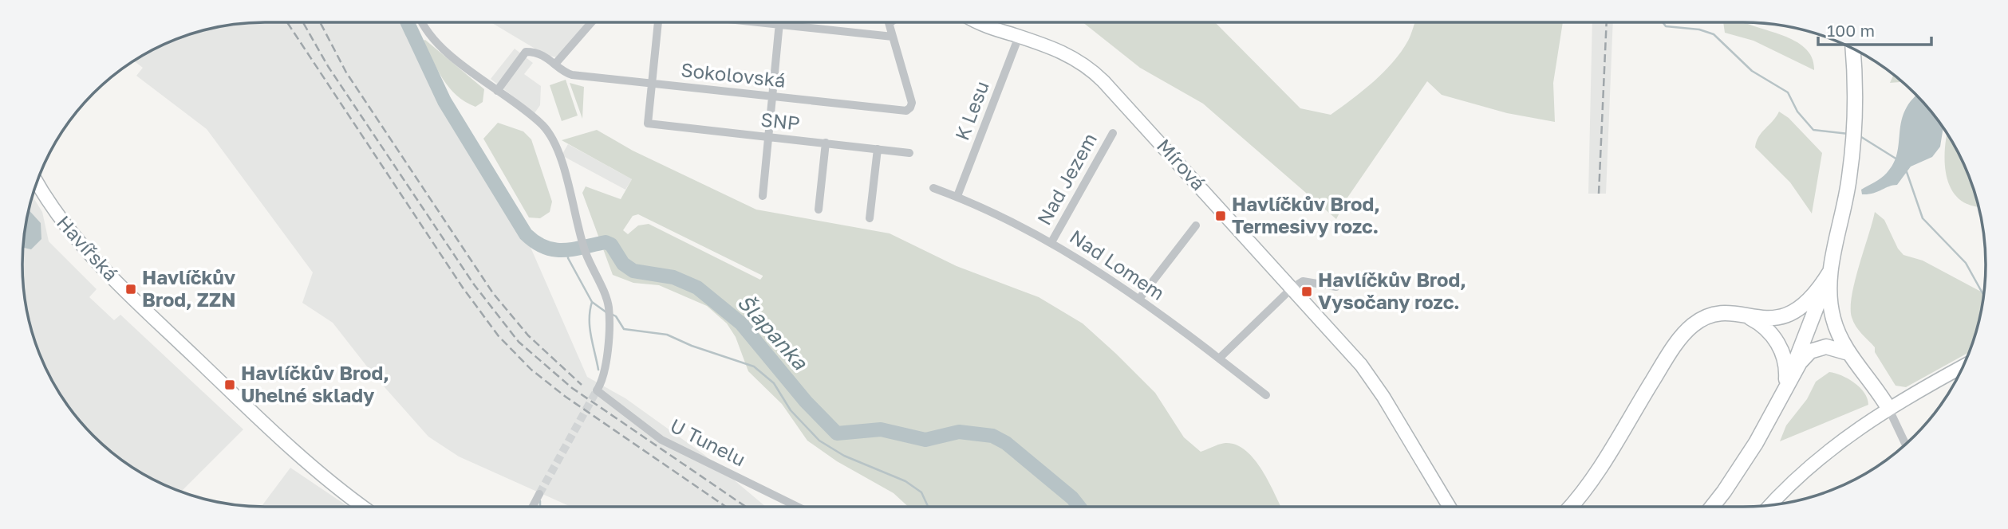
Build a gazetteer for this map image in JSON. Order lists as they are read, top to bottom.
{
  "streets": {
    "street": [
      "Sokolovská",
      "K Lesu",
      "SNP",
      "Mírová",
      "Nad Jezem",
      "Havířská",
      "Nad Lomem",
      "U Tunelu"
    ]
  },
  "crossings": [
    ["Sokolovská", "SNP"],
    ["Sokolovská", "U Tunelu"],
    ["K Lesu", "Mírová"],
    ["K Lesu", "Nad Lomem"],
    ["Nad Jezem", "Nad Lomem"]
  ],
  "water": ["Šlapanka"],
  "places": {
    "transit": [
      "Havlíčkův Brod, Termesivy rozc.",
      "Havlíčkův Brod, ZZN",
      "Havlíčkův Brod, Vysočany rozc.",
      "Havlíčkův Brod, Uhelné sklady"
    ]
  },
  "scale_bar": "100 m"
}
